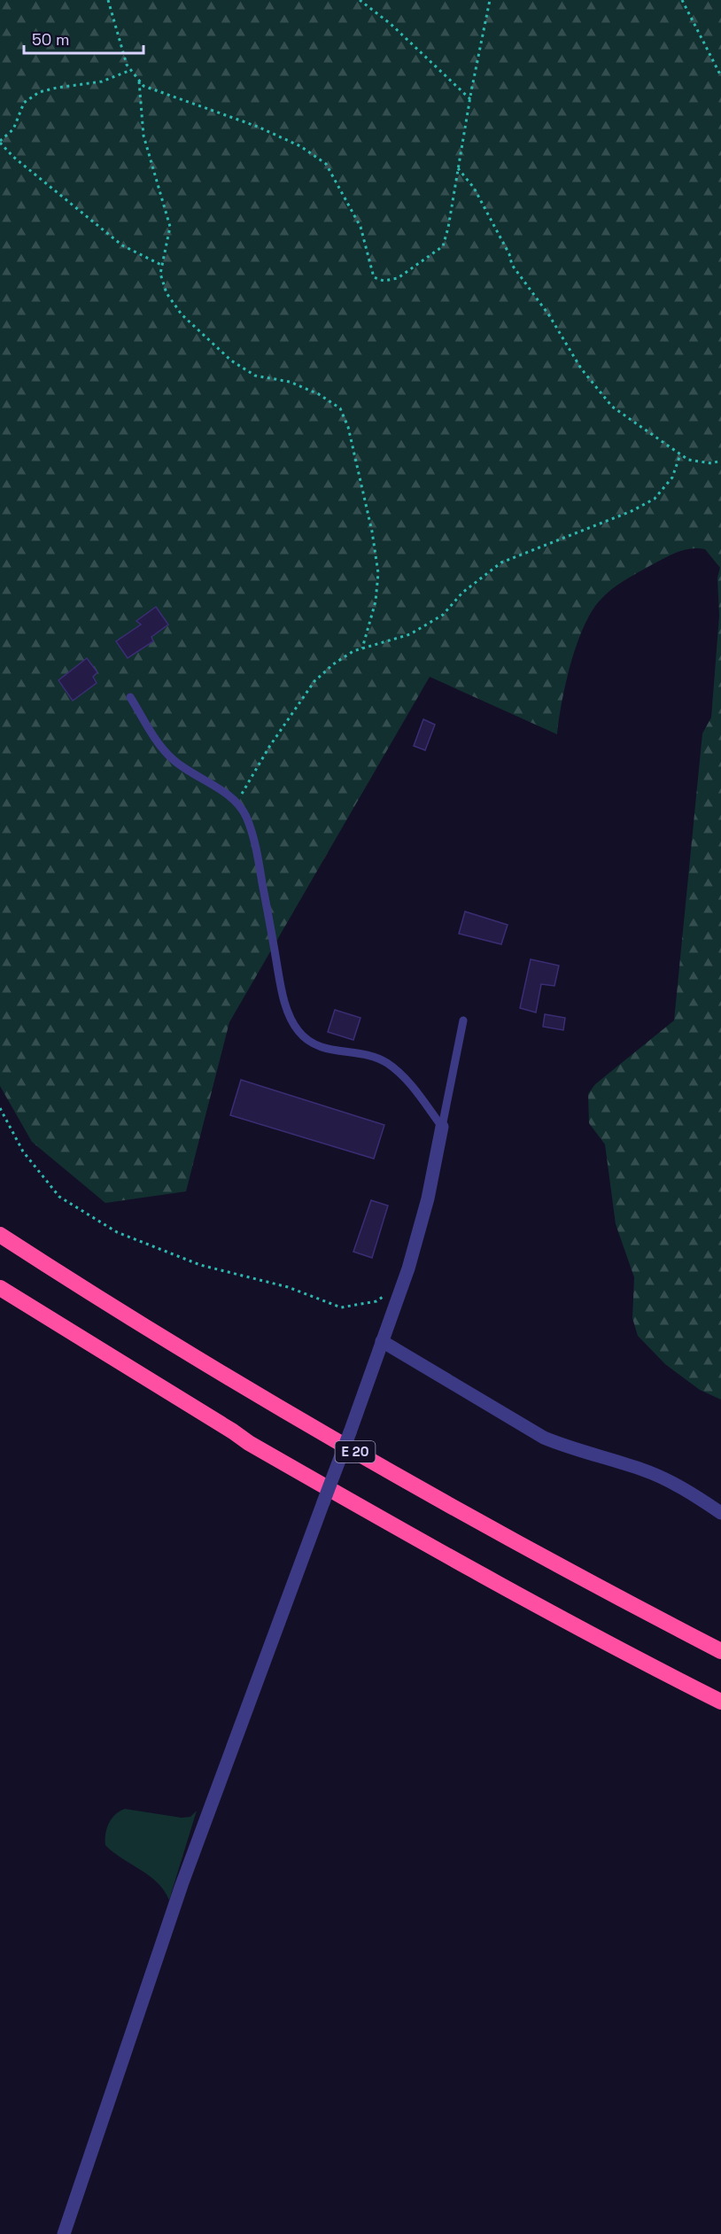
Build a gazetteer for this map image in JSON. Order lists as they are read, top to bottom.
{
  "streets": {
    "highway": ["E 20"]
  },
  "scale_bar": "50 m"
}
